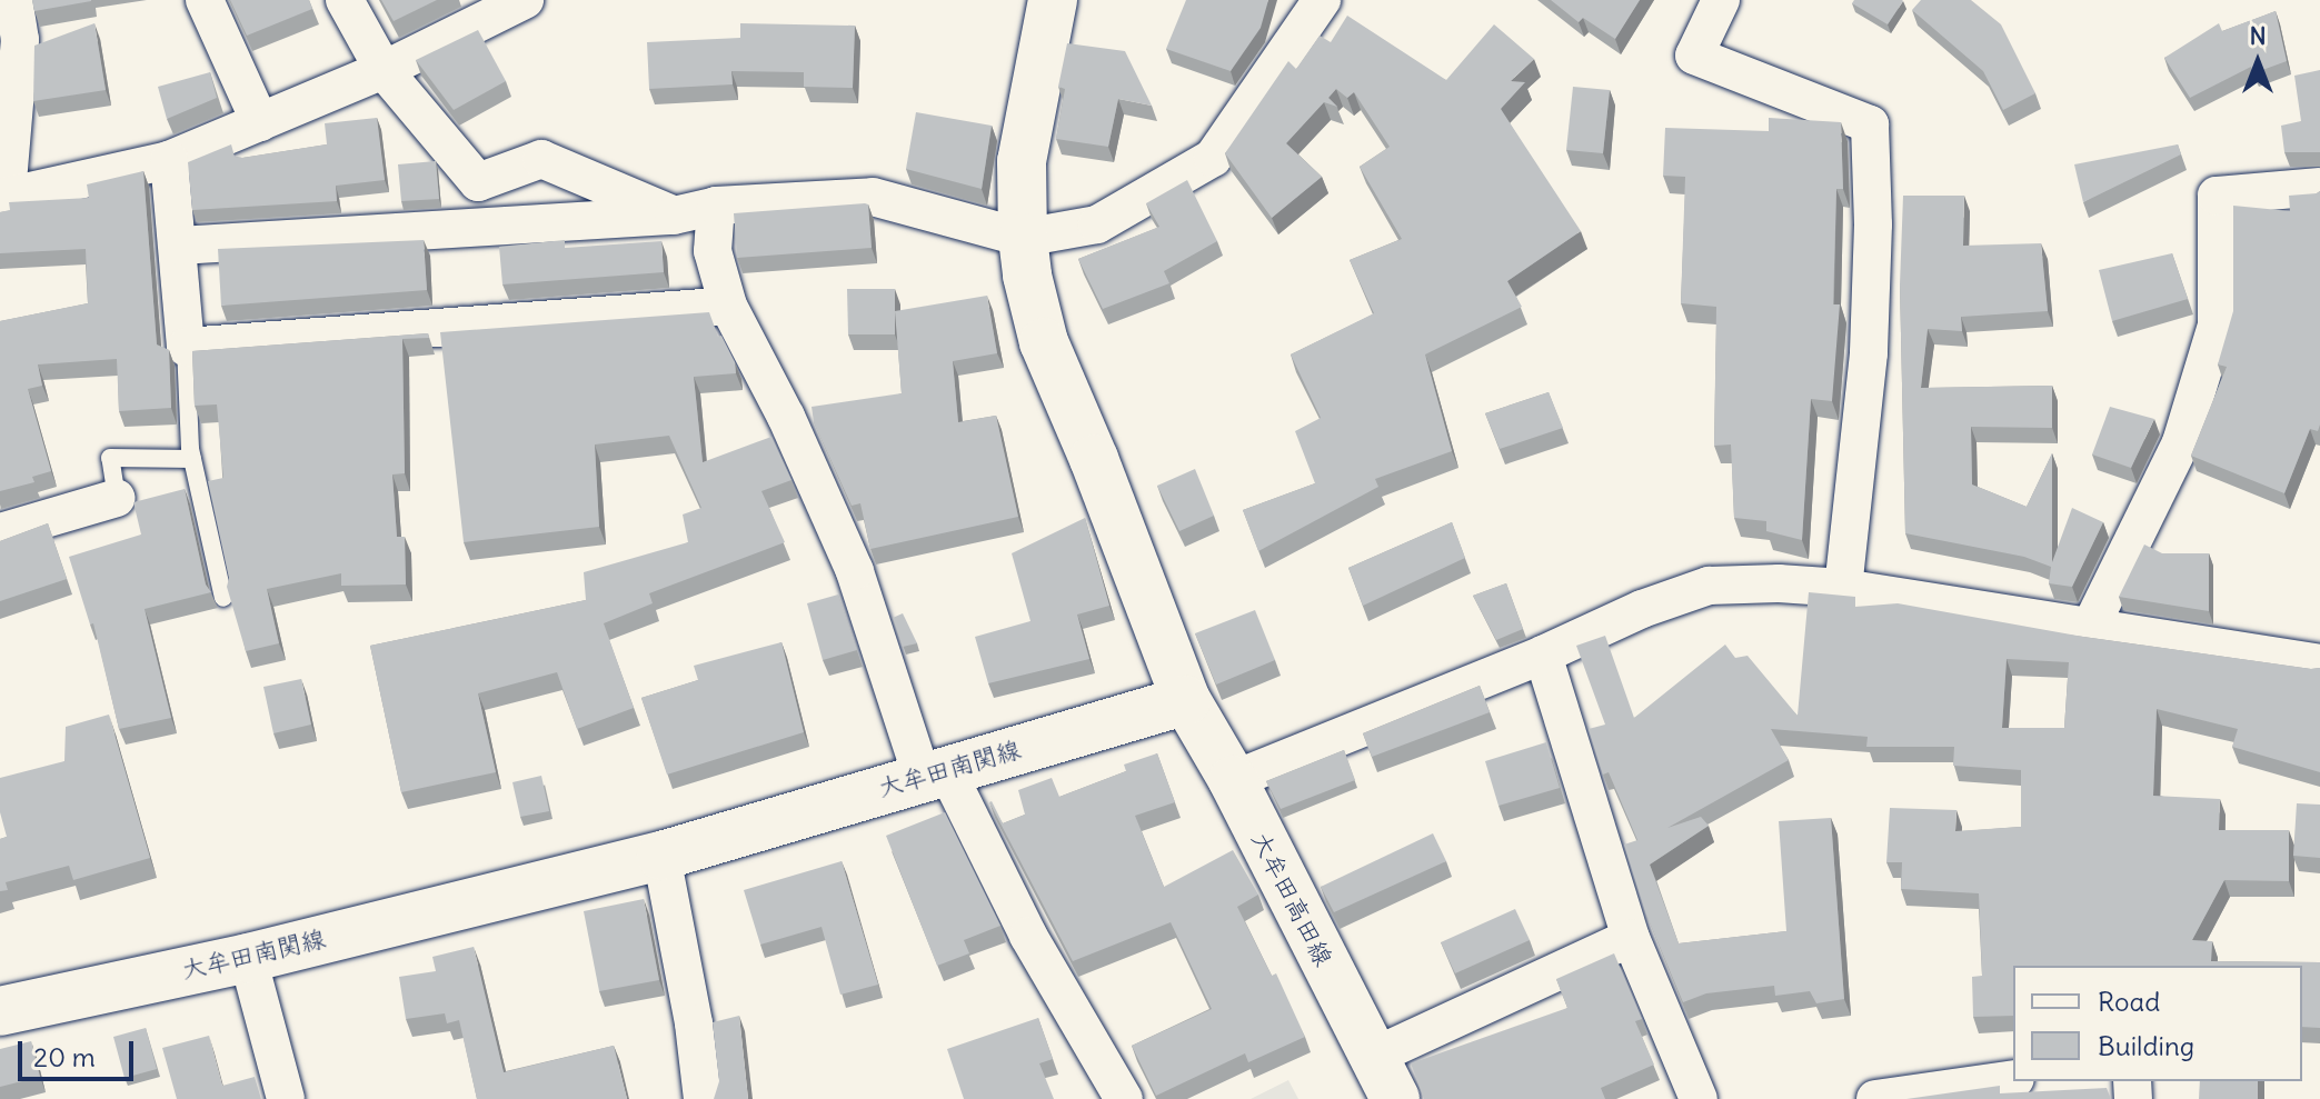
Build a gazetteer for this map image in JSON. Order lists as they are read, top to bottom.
{
  "streets": {
    "main road": ["大牟田南関線", "大牟田高田線"]
  },
  "crossings": [
    ["大牟田南関線", "大牟田高田線"]
  ],
  "legend": ["Road", "Building"],
  "scale_bar": "20 m",
  "north": "top"
}
